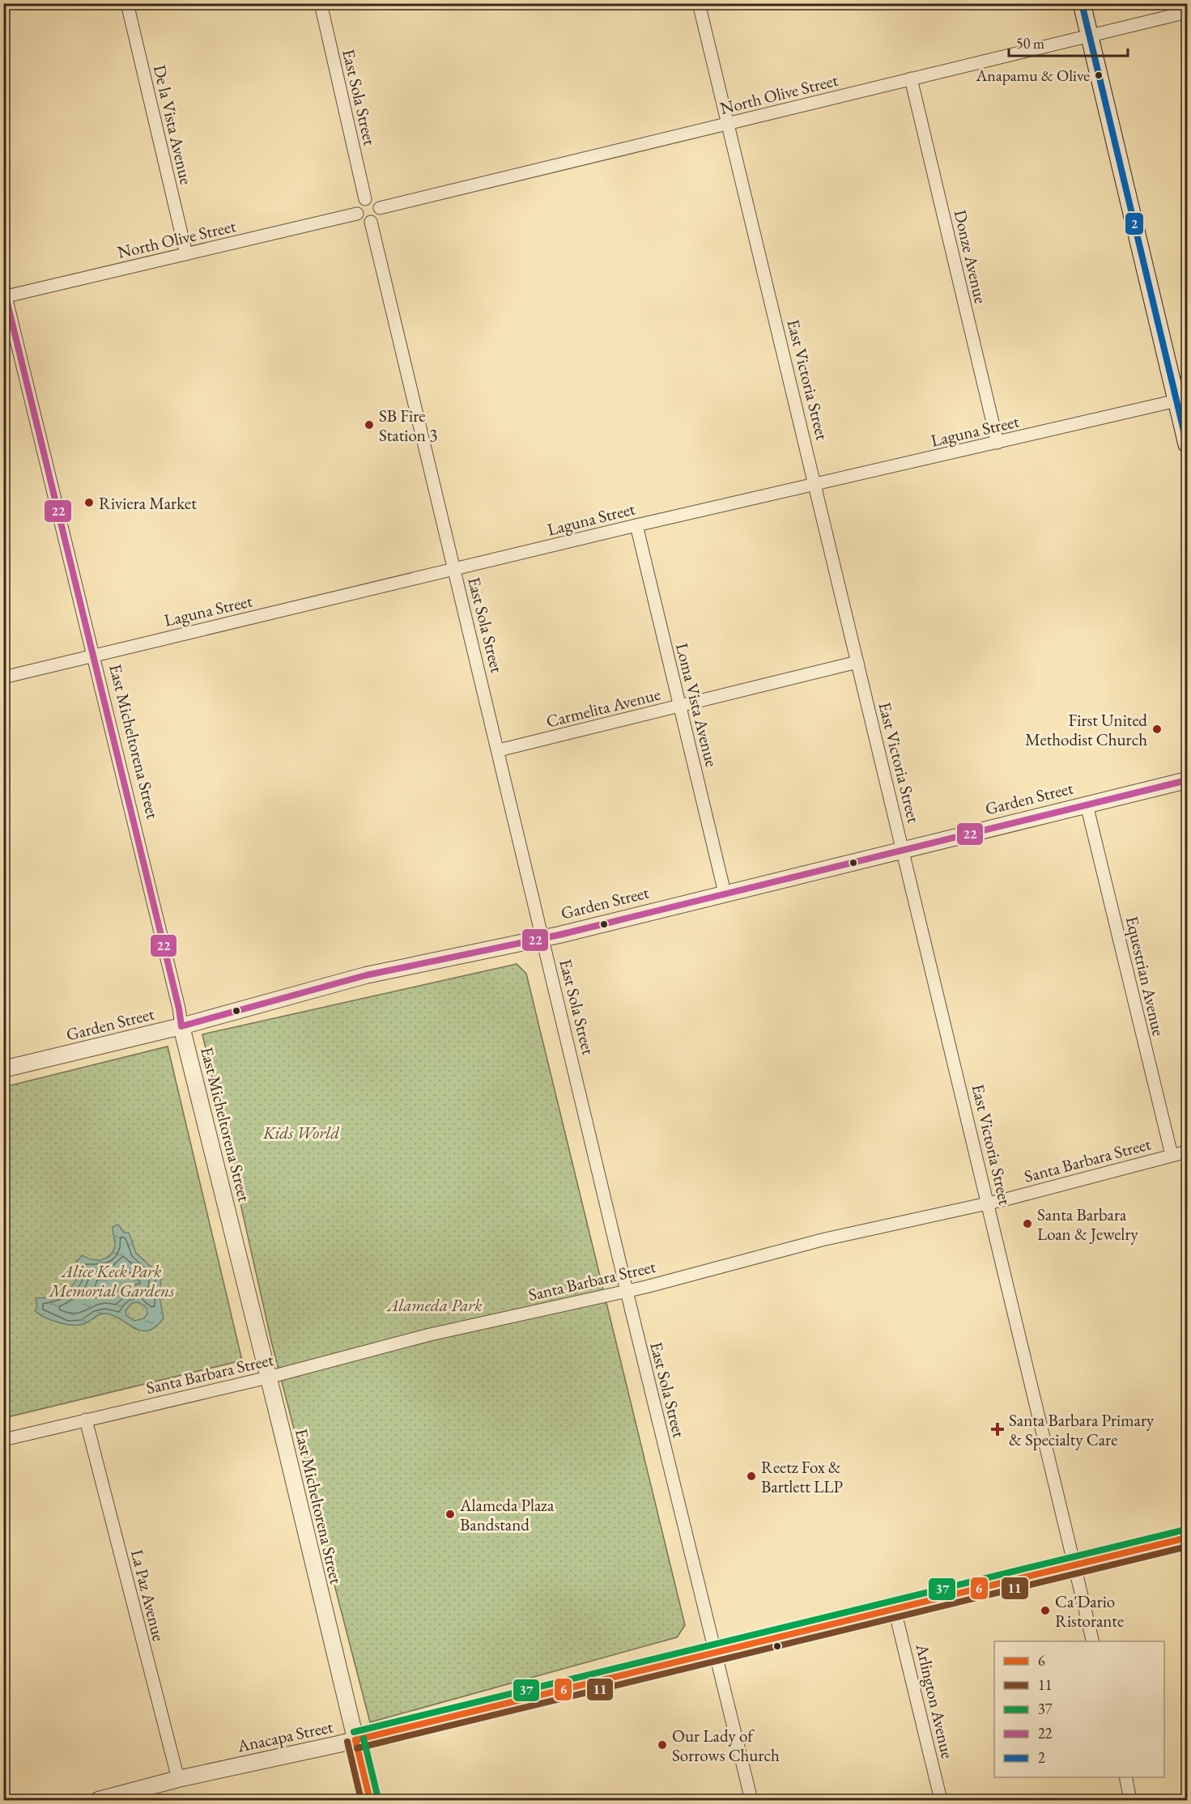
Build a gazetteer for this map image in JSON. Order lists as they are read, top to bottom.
{
  "streets": {
    "street": [
      "North Olive Street",
      "East Sola Street",
      "De la Vista Avenue",
      "Donze Avenue",
      "East Victoria Street",
      "Laguna Street",
      "Loma Vista Avenue",
      "Carmelita Avenue",
      "East Micheltorena Street",
      "Garden Street",
      "Equestrian Avenue",
      "Santa Barbara Street",
      "La Paz Avenue",
      "Arlington Avenue",
      "Anacapa Street"
    ]
  },
  "crossings": [
    ["North Olive Street", "East Sola Street"],
    ["North Olive Street", "De la Vista Avenue"],
    ["North Olive Street", "Donze Avenue"],
    ["North Olive Street", "East Victoria Street"],
    ["North Olive Street", "East Micheltorena Street"],
    ["East Sola Street", "Laguna Street"],
    ["East Sola Street", "Carmelita Avenue"],
    ["East Sola Street", "Garden Street"],
    ["East Sola Street", "Santa Barbara Street"],
    ["East Sola Street", "Anacapa Street"],
    ["Donze Avenue", "Laguna Street"],
    ["East Victoria Street", "Laguna Street"],
    ["East Victoria Street", "Carmelita Avenue"],
    ["East Victoria Street", "Garden Street"],
    ["East Victoria Street", "Santa Barbara Street"],
    ["East Victoria Street", "Anacapa Street"],
    ["Laguna Street", "Loma Vista Avenue"],
    ["Laguna Street", "East Micheltorena Street"],
    ["Loma Vista Avenue", "Carmelita Avenue"],
    ["Loma Vista Avenue", "Garden Street"],
    ["East Micheltorena Street", "Garden Street"],
    ["East Micheltorena Street", "Santa Barbara Street"],
    ["East Micheltorena Street", "Anacapa Street"],
    ["Garden Street", "Equestrian Avenue"],
    ["Equestrian Avenue", "Santa Barbara Street"],
    ["Santa Barbara Street", "La Paz Avenue"],
    ["La Paz Avenue", "Anacapa Street"],
    ["Arlington Avenue", "Anacapa Street"]
  ],
  "parks": ["Kids World", "Alice Keck Park Memorial Gardens", "Alameda Park"],
  "places": {
    "other": [
      "Anapamu & Olive",
      "SB Fire Station 3",
      "Riviera Market",
      "First United Methodist Church",
      "Santa Barbara Loan & Jewelry",
      "Reetz Fox & Bartlett LLP",
      "Alameda Plaza Bandstand",
      "Ca'Dario Ristorante",
      "Our Lady of Sorrows Church"
    ],
    "health": ["Santa Barbara Primary & Specialty Care"]
  },
  "lines": [
    "transit line 2",
    "transit line 22",
    "transit line 37",
    "transit line 6",
    "transit line 11"
  ],
  "legend": [
    "6",
    "11",
    "37",
    "22",
    "2"
  ],
  "scale_bar": "50 m"
}
